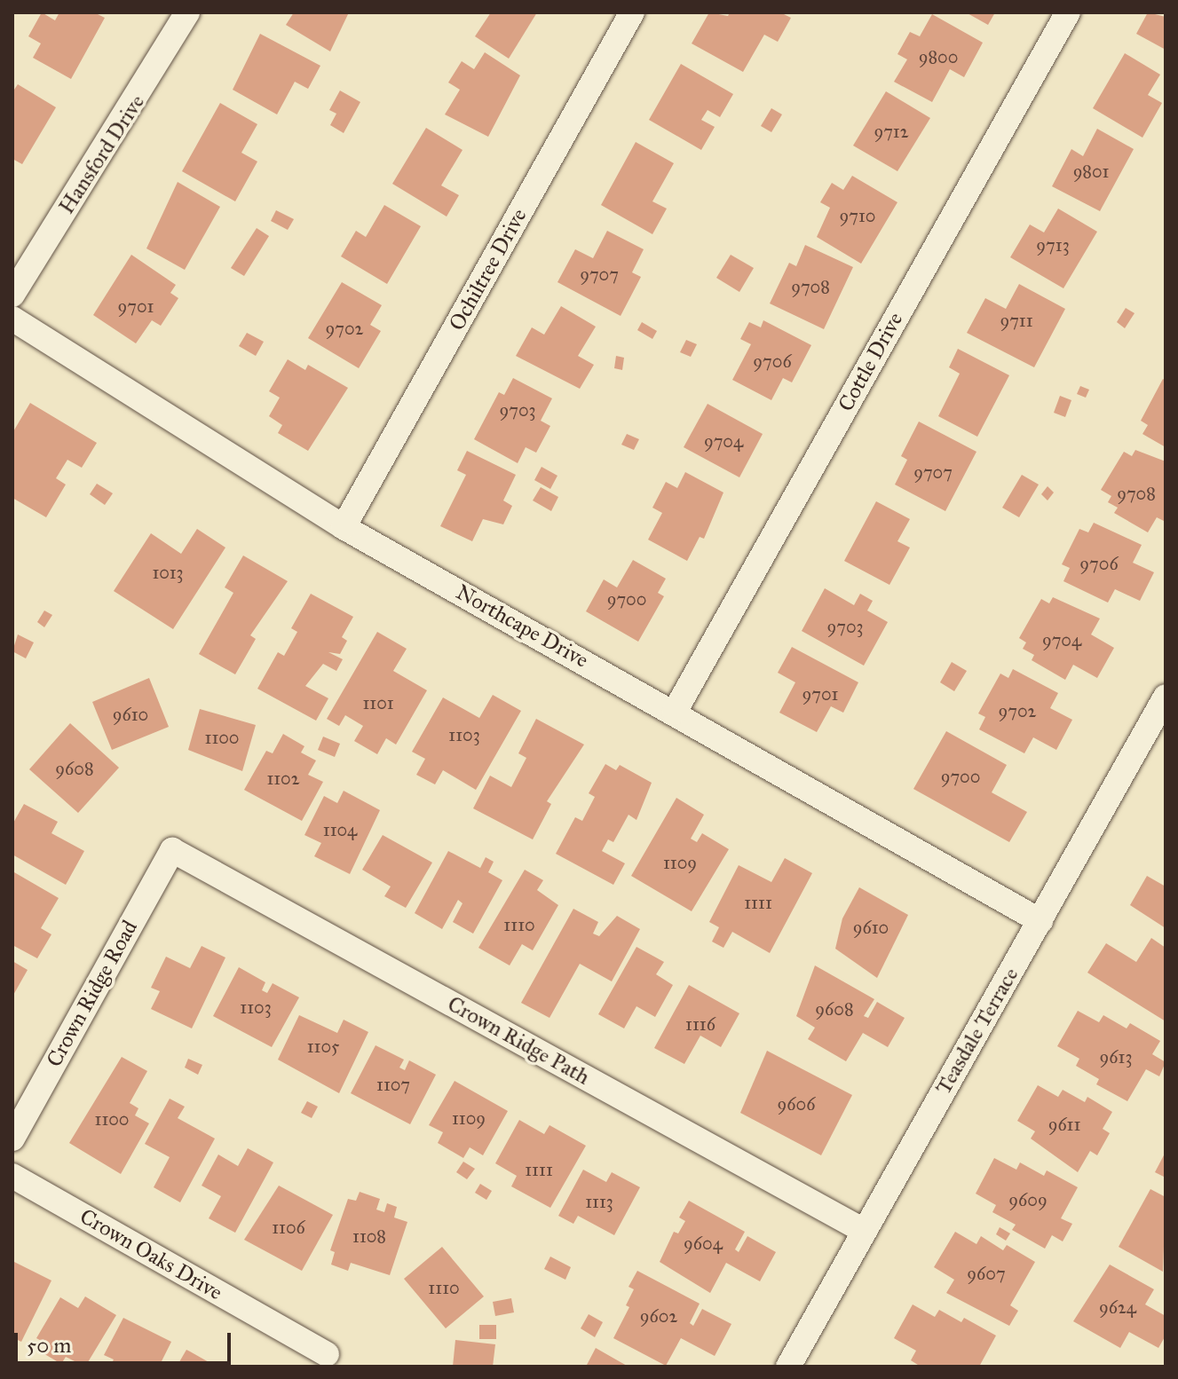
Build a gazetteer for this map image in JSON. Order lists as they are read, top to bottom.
{
  "streets": {
    "street": [
      "Hansford Drive",
      "Ochiltree Drive",
      "Cottle Drive",
      "Northcape Drive",
      "Crown Ridge Road",
      "Teasdale Terrace",
      "Crown Ridge Path",
      "Crown Oaks Drive"
    ]
  },
  "crossings": [
    ["Ochiltree Drive", "Northcape Drive"],
    ["Cottle Drive", "Northcape Drive"],
    ["Northcape Drive", "Teasdale Terrace"],
    ["Crown Ridge Road", "Crown Ridge Path"],
    ["Teasdale Terrace", "Crown Ridge Path"]
  ],
  "house_numbers": [
    "9800",
    "9712",
    "9801",
    "9710",
    "9713",
    "9707",
    "9708",
    "9701",
    "9711",
    "9702",
    "9706",
    "9703",
    "9704",
    "9707",
    "9708",
    "9706",
    "1013",
    "9700",
    "9703",
    "9704",
    "9701",
    "1101",
    "9702",
    "9610",
    "1103",
    "1100",
    "9608",
    "9700",
    "1102",
    "1104",
    "1109",
    "1111",
    "1110",
    "9610",
    "1103",
    "9608",
    "1116",
    "1105",
    "9613",
    "1107",
    "9606",
    "1109",
    "1100",
    "9611",
    "1111",
    "9609",
    "1113",
    "1106",
    "1108",
    "9604",
    "9607",
    "1110",
    "9624",
    "9602"
  ],
  "scale_bar": "50 m"
}
